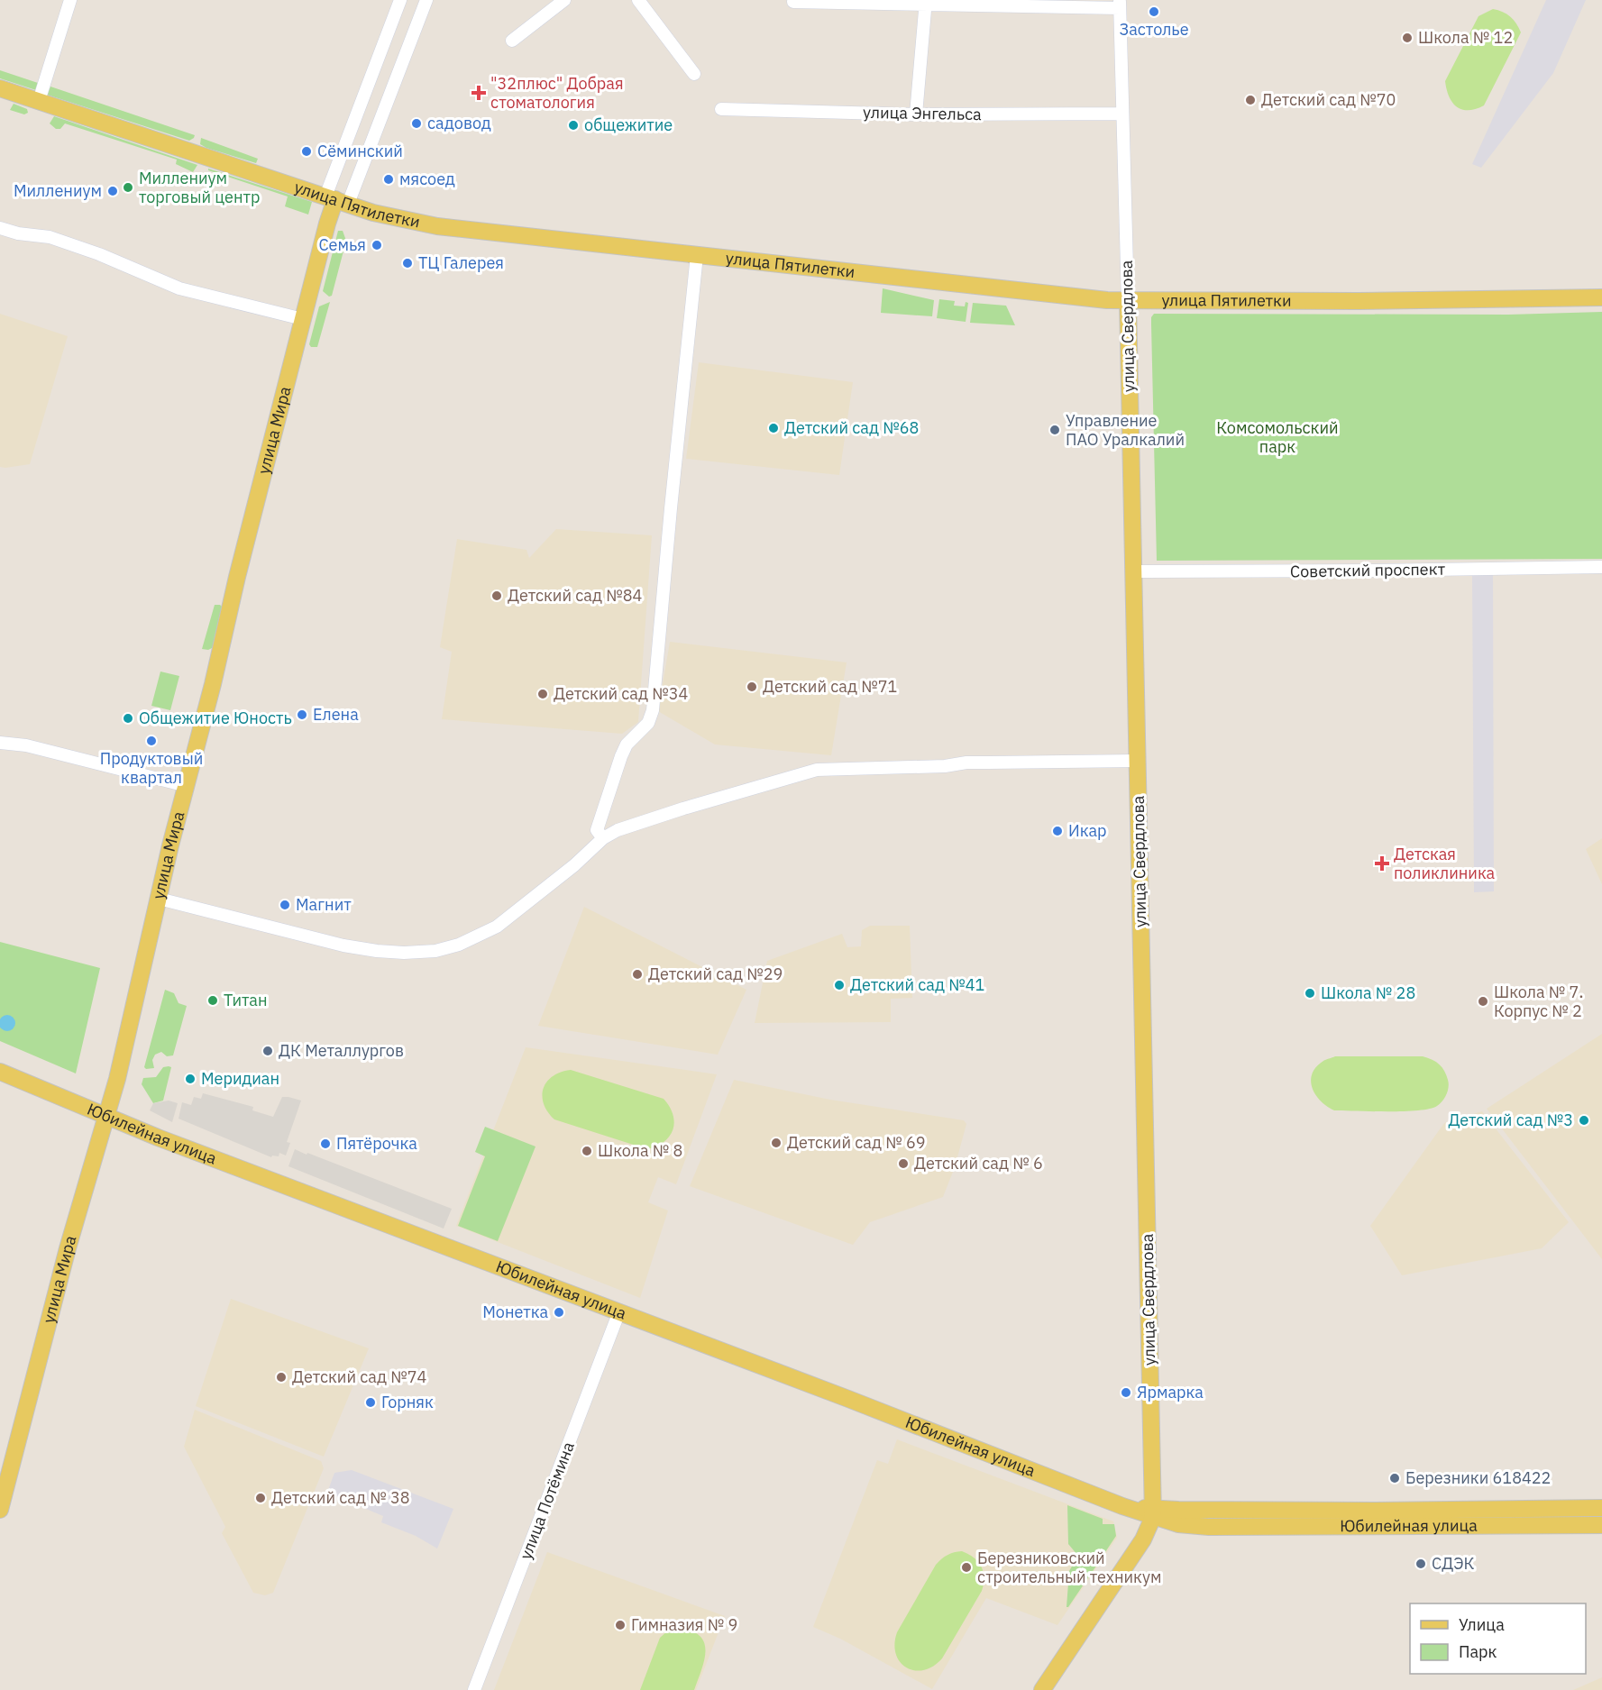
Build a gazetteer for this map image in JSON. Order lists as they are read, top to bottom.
{
  "streets": {
    "main road": [
      "улица Пятилетки",
      "улица Свердлова",
      "улица Мира",
      "Юбилейная улица"
    ],
    "street": ["улица Энгельса", "Советский проспект", "улица Потёмина"]
  },
  "crossings": [
    ["улица Энгельса", "улица Свердлова"],
    ["улица Пятилетки", "улица Свердлова"],
    ["улица Пятилетки", "улица Мира"],
    ["улица Свердлова", "Советский проспект"],
    ["улица Свердлова", "Юбилейная улица"],
    ["улица Мира", "Юбилейная улица"],
    ["Юбилейная улица", "улица Потёмина"]
  ],
  "parks": ["Комсомольский парк"],
  "places": {
    "other": [
      "Застолье",
      "Школа № 12",
      "Детский сад №70",
      "садовод",
      "общежитие",
      "Сёминский",
      "мясоед",
      "Миллениум торговый центр",
      "Миллениум",
      "Семья",
      "ТЦ Галерея",
      "Детский сад №68",
      "Управление ПАО Уралкалий",
      "Детский сад №84",
      "Детский сад №71",
      "Детский сад №34",
      "Елена",
      "Общежитие Юность",
      "Продуктовый квартал",
      "Икар",
      "Магнит",
      "Детский сад №29",
      "Детский сад №41",
      "Школа № 28",
      "Титан",
      "Школа № 7. Корпус № 2",
      "ДК Металлургов",
      "Меридиан",
      "Детский сад №3",
      "Детский сад № 69",
      "Пятёрочка",
      "Школа № 8",
      "Детский сад № 6",
      "Монетка",
      "Детский сад №74",
      "Ярмарка",
      "Горняк",
      "Березники 618422",
      "Детский сад № 38",
      "СДЭК",
      "Березниковский строительный техникум",
      "Гимназия № 9"
    ],
    "health": ["\"32плюс\" Добрая стоматология", "Детская поликлиника"]
  },
  "legend": ["Улица", "Парк"]
}
